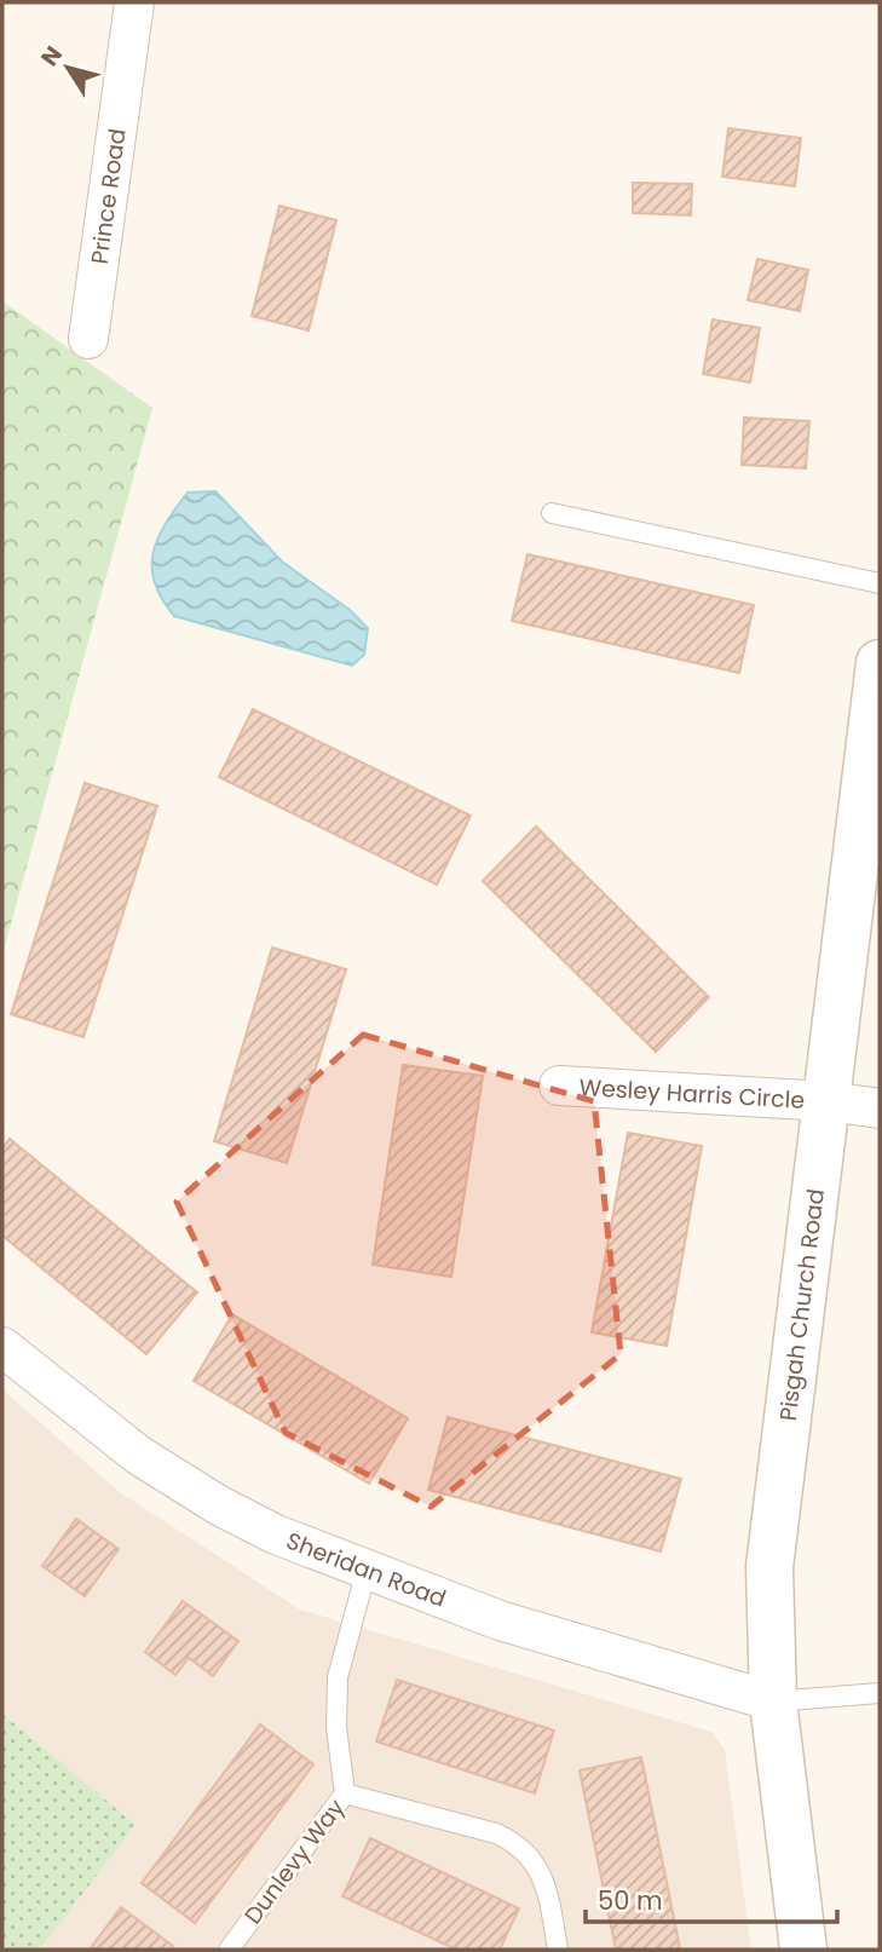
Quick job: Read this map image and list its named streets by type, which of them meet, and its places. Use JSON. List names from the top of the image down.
{
  "streets": {
    "main road": ["Pisgah Church Road"],
    "street": ["Prince Road", "Wesley Harris Circle", "Sheridan Road"],
    "lane": ["Dunlevy Way"]
  },
  "crossings": [
    ["Wesley Harris Circle", "Pisgah Church Road"],
    ["Pisgah Church Road", "Sheridan Road"],
    ["Sheridan Road", "Dunlevy Way"]
  ],
  "scale_bar": "50 m",
  "north": "top left"
}
